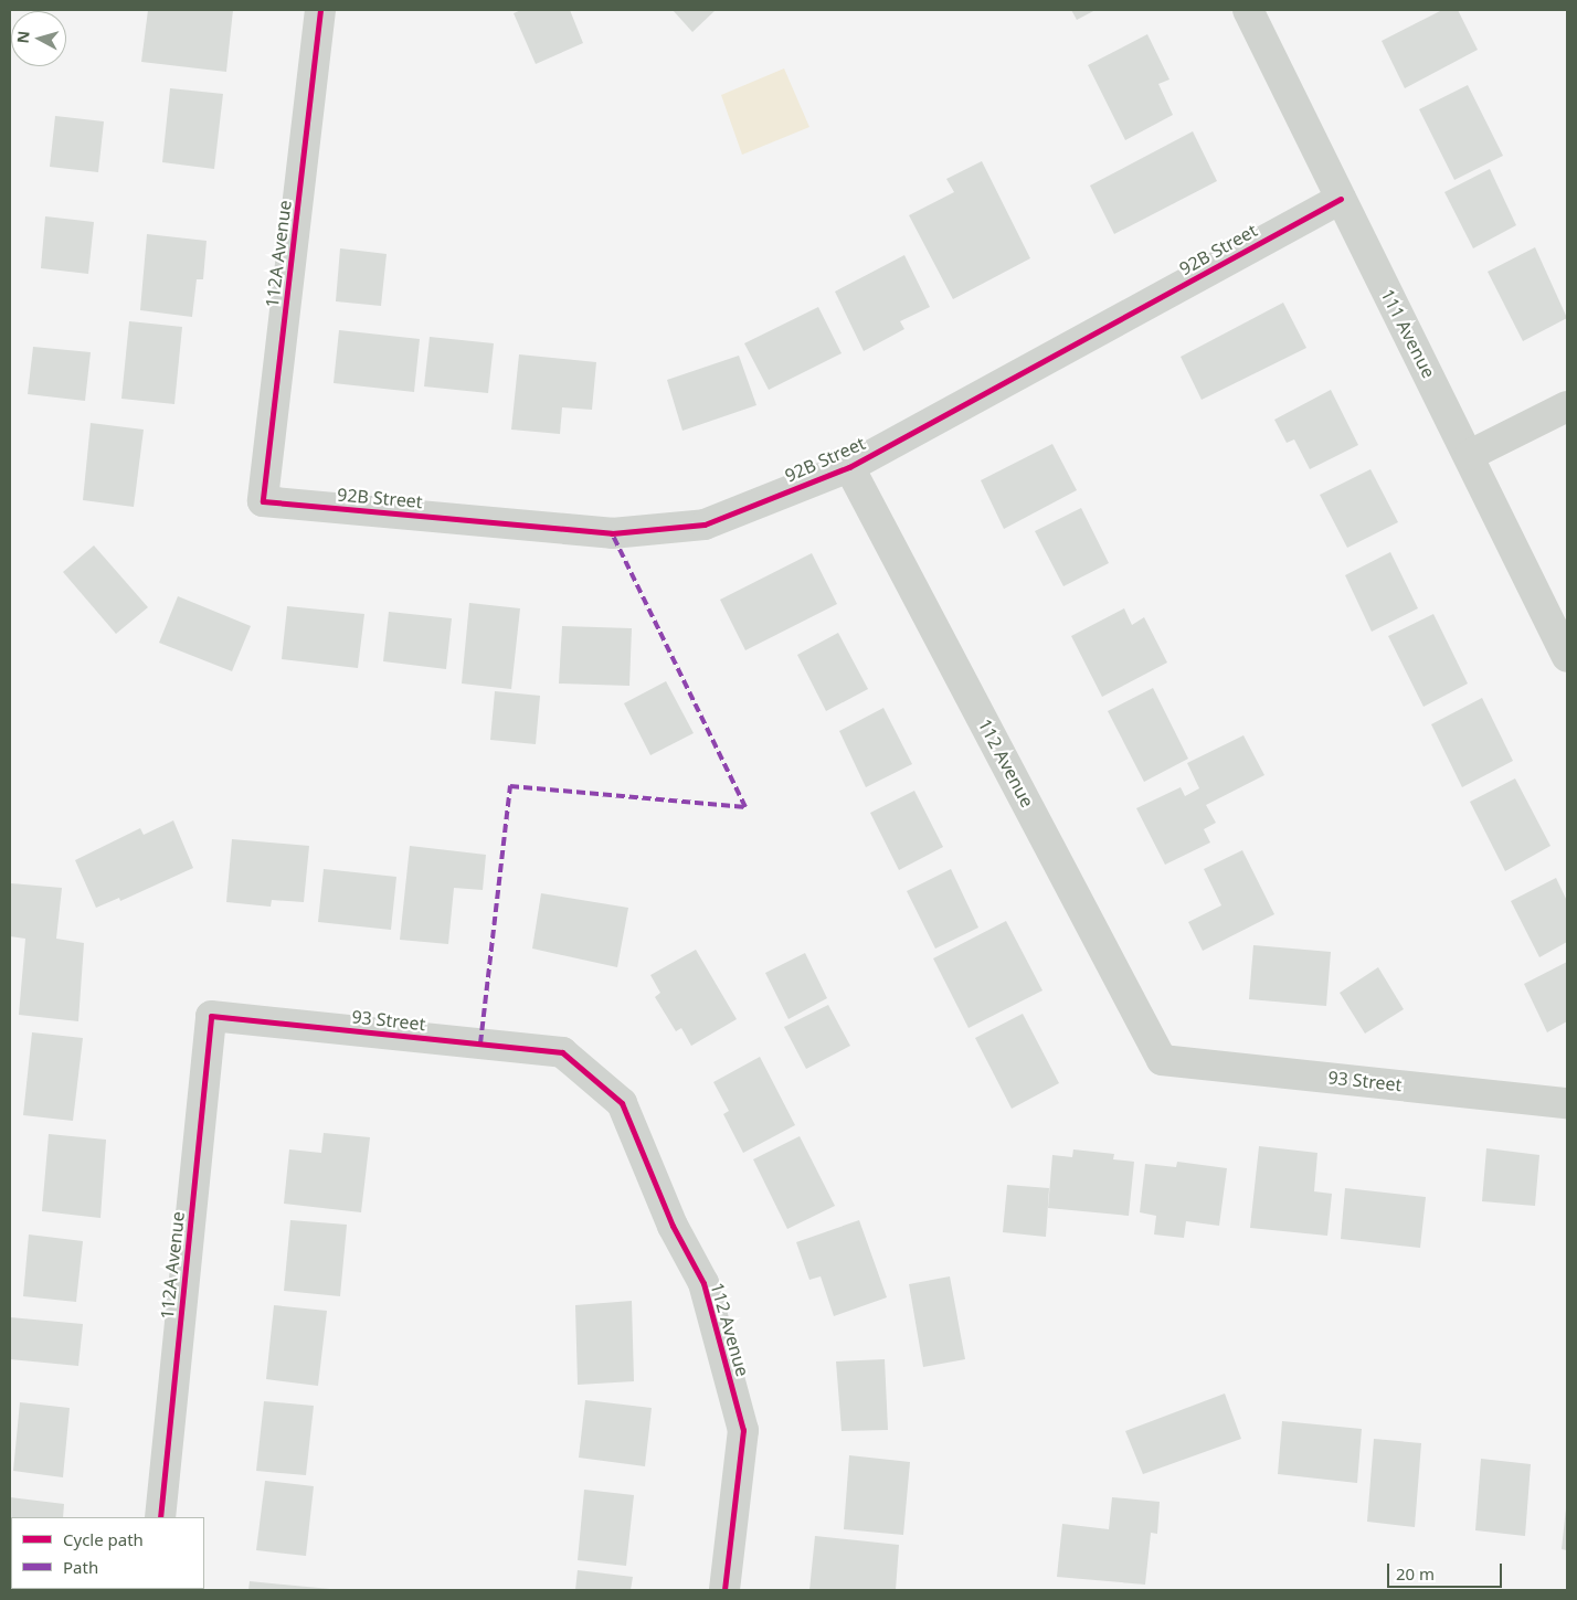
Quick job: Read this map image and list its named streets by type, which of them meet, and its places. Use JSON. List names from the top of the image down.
{
  "streets": {
    "street": [
      "92B Street",
      "112A Avenue",
      "111 Avenue",
      "112 Avenue",
      "93 Street"
    ]
  },
  "crossings": [
    ["92B Street", "112A Avenue"],
    ["92B Street", "111 Avenue"],
    ["92B Street", "112 Avenue"],
    ["112A Avenue", "93 Street"],
    ["112 Avenue", "93 Street"]
  ],
  "legend": ["Cycle path", "Path"],
  "scale_bar": "20 m",
  "north": "left"
}
